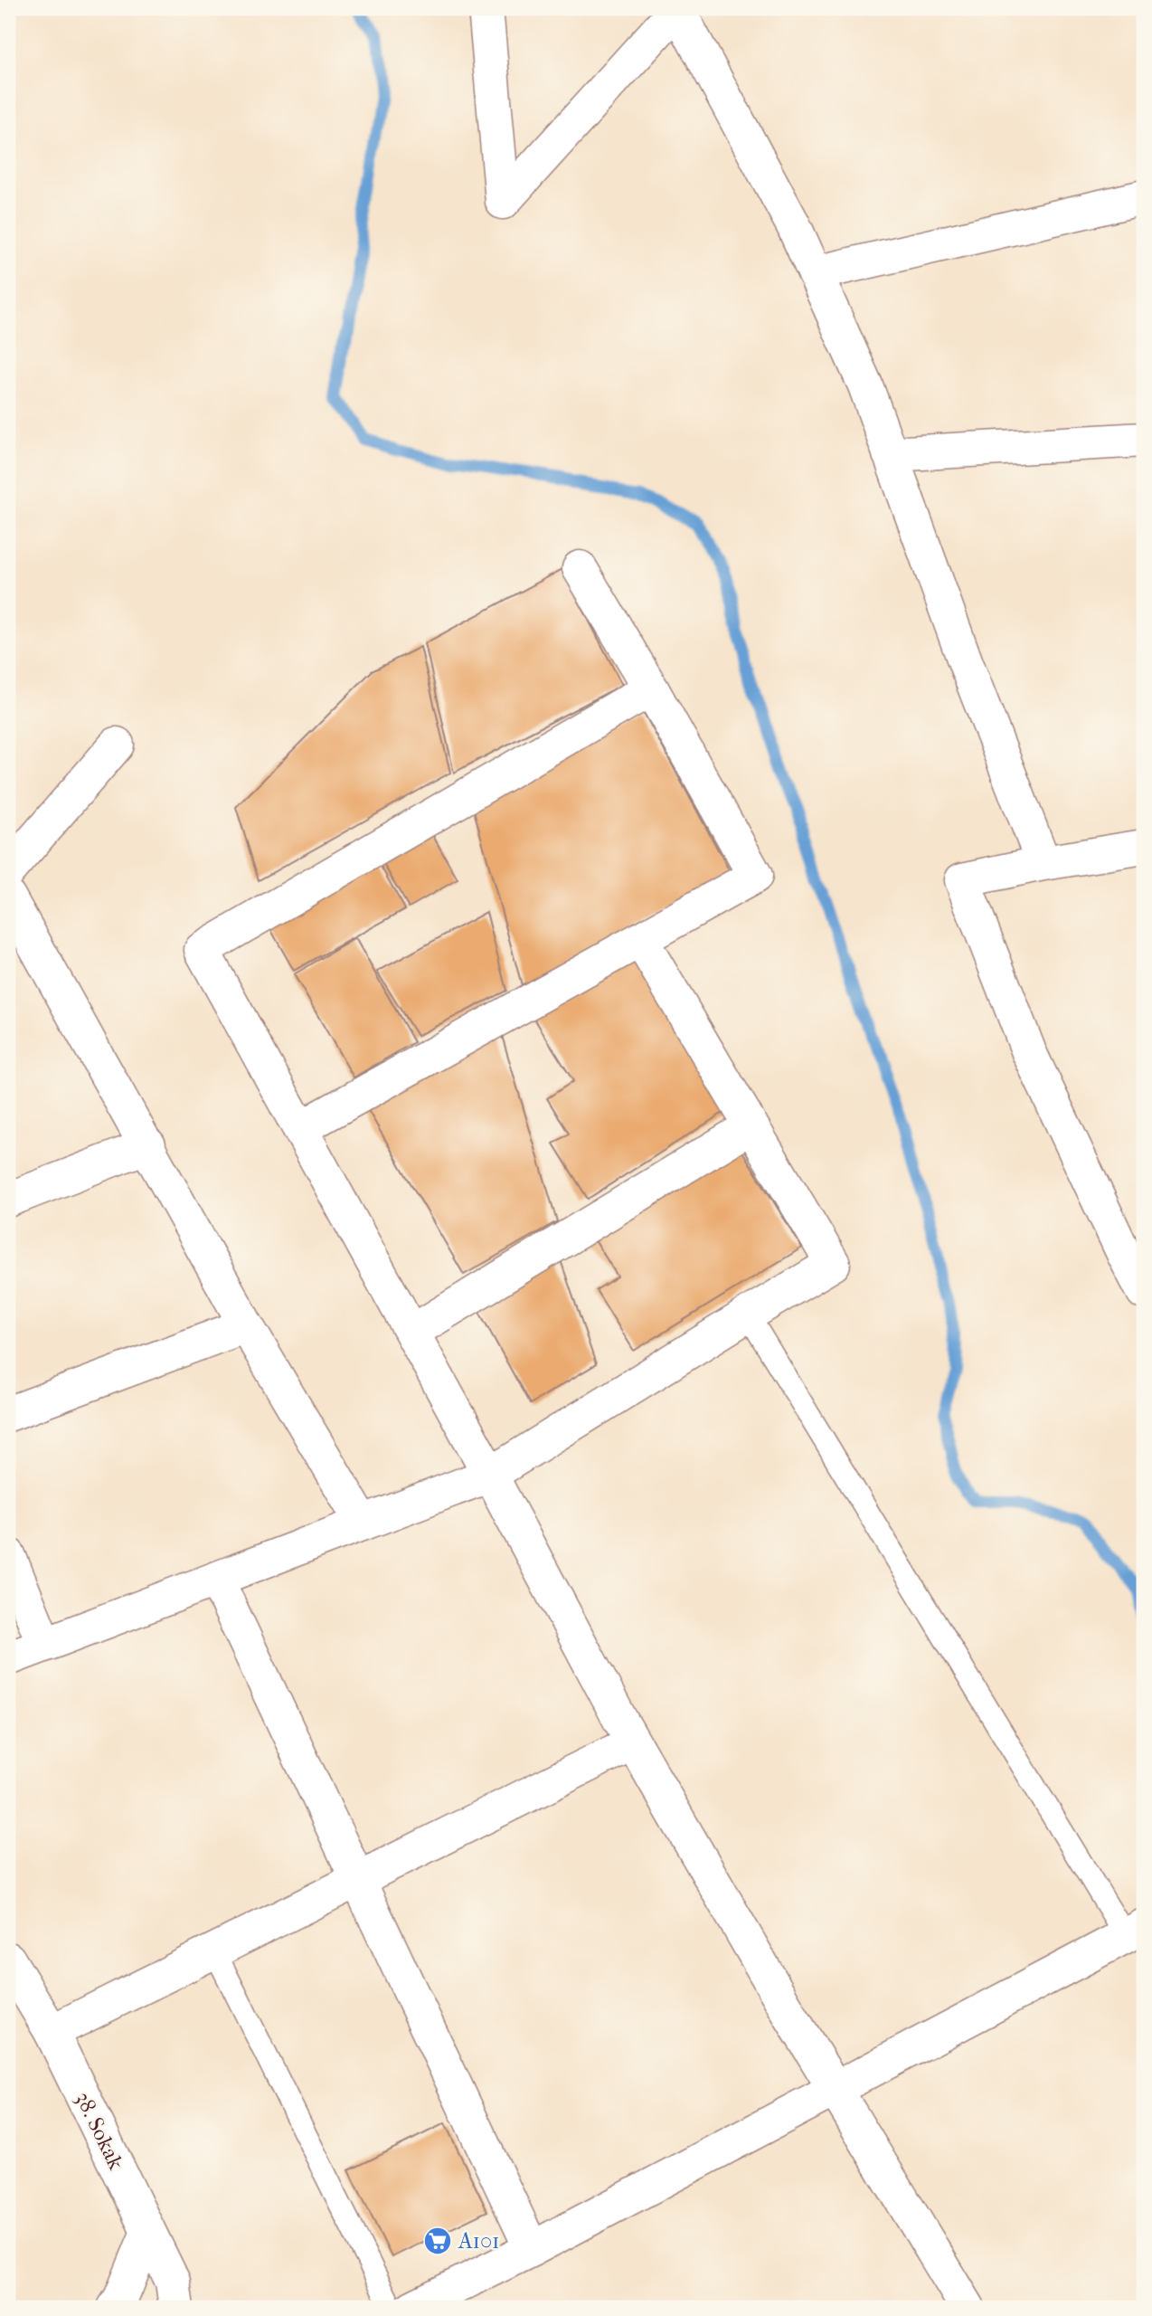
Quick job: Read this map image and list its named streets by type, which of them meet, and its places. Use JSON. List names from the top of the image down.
{
  "streets": {
    "street": ["38. Sokak"]
  },
  "places": {
    "supermarket": ["A101"]
  }
}
